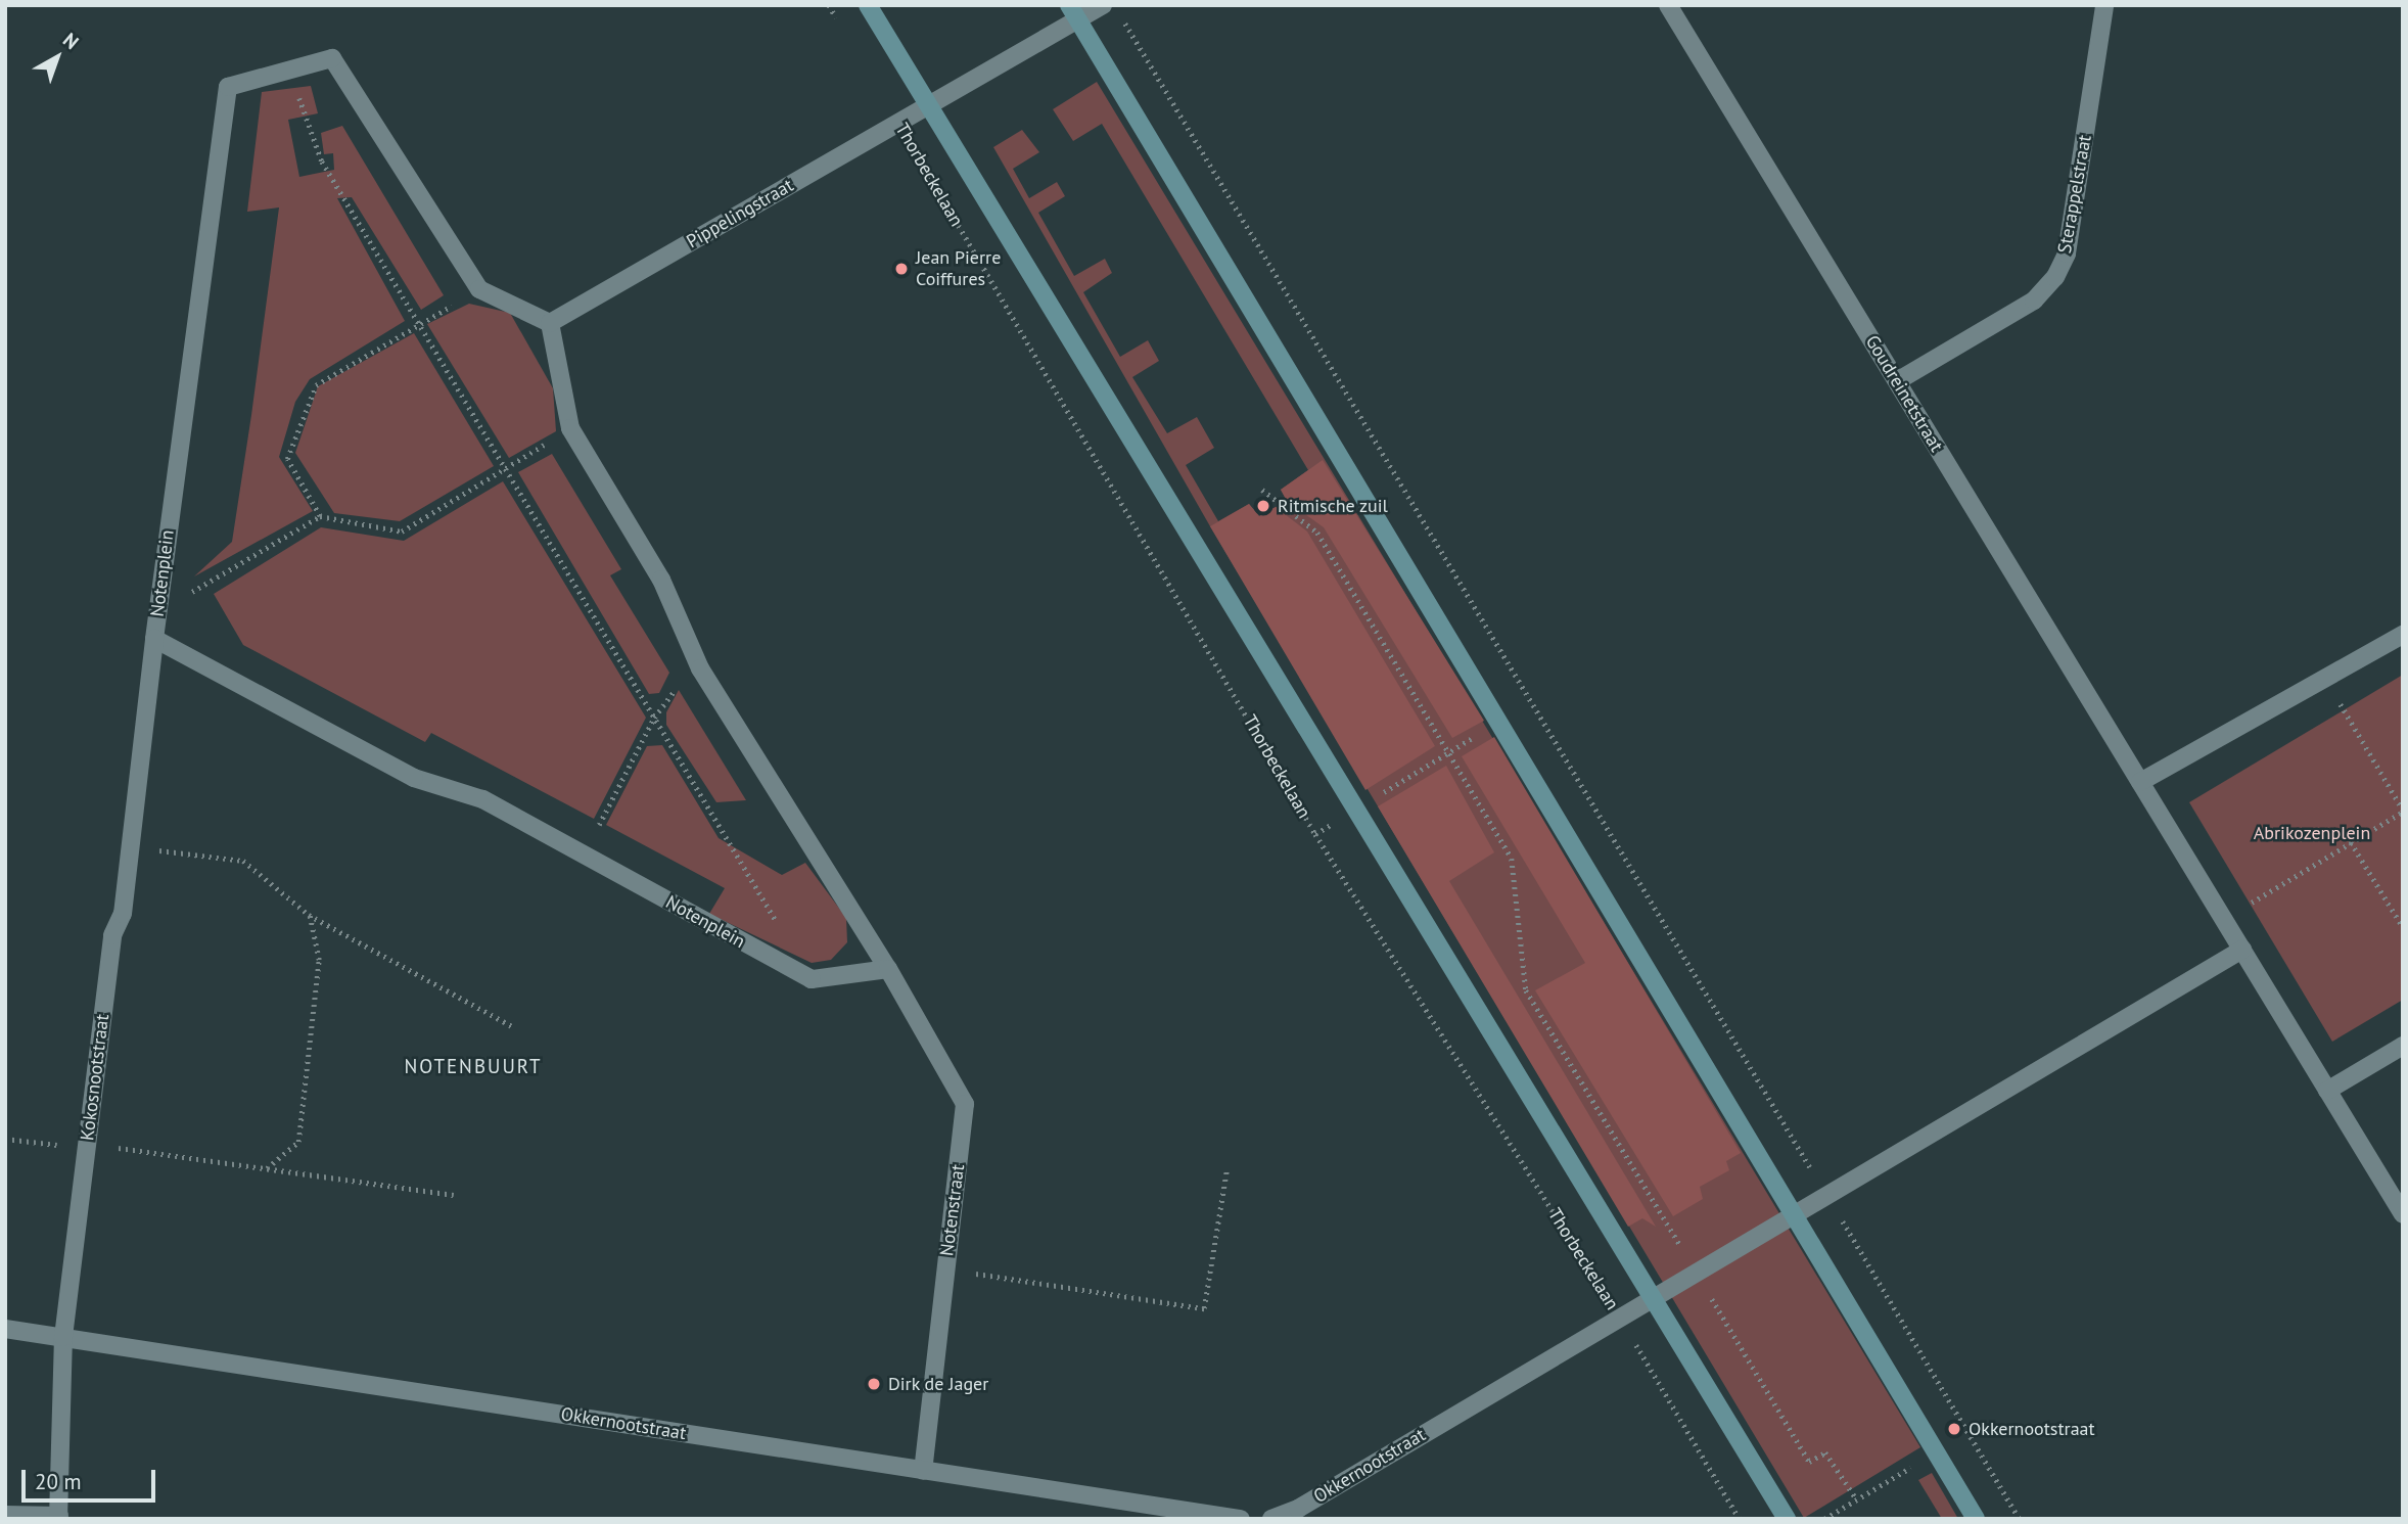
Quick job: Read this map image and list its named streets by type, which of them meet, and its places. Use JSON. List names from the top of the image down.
{
  "streets": {
    "street": [
      "Thorbeckelaan",
      "Sterappelstraat",
      "Pippelingstraat",
      "Goudreinetstraat",
      "Notenplein",
      "Kokosnootstraat",
      "Notenstraat",
      "Okkernootstraat"
    ]
  },
  "crossings": [
    ["Thorbeckelaan", "Pippelingstraat"],
    ["Thorbeckelaan", "Okkernootstraat"],
    ["Sterappelstraat", "Goudreinetstraat"],
    ["Notenplein", "Kokosnootstraat"],
    ["Notenplein", "Notenstraat"],
    ["Kokosnootstraat", "Okkernootstraat"],
    ["Notenstraat", "Okkernootstraat"]
  ],
  "districts": ["NOTENBUURT"],
  "parks": ["Abrikozenplein"],
  "places": [
    "Jean Pierre Coiffures",
    "Ritmische zuil",
    "Dirk de Jager",
    "Okkernootstraat"
  ],
  "scale_bar": "20 m",
  "north": "top right"
}
